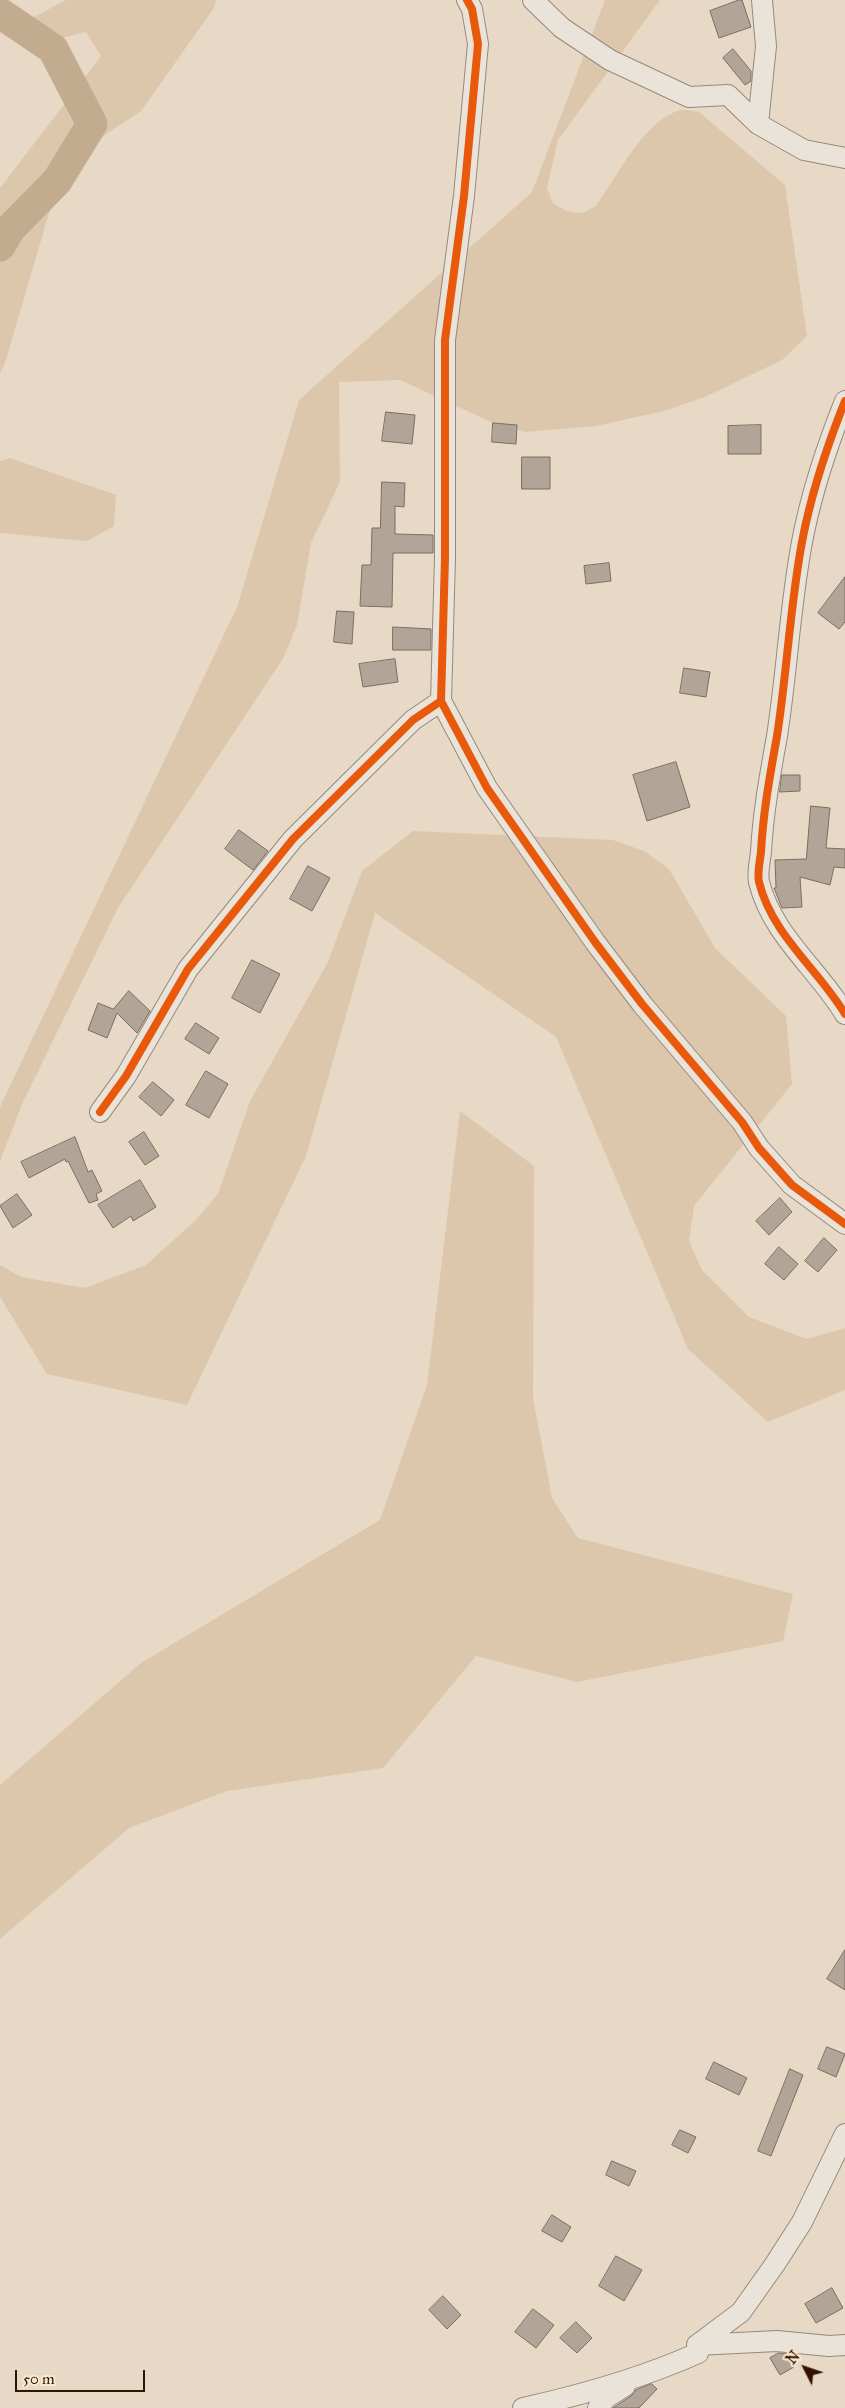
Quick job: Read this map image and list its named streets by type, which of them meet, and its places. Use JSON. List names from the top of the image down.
{
  "scale_bar": "50 m",
  "north": "top left"
}
